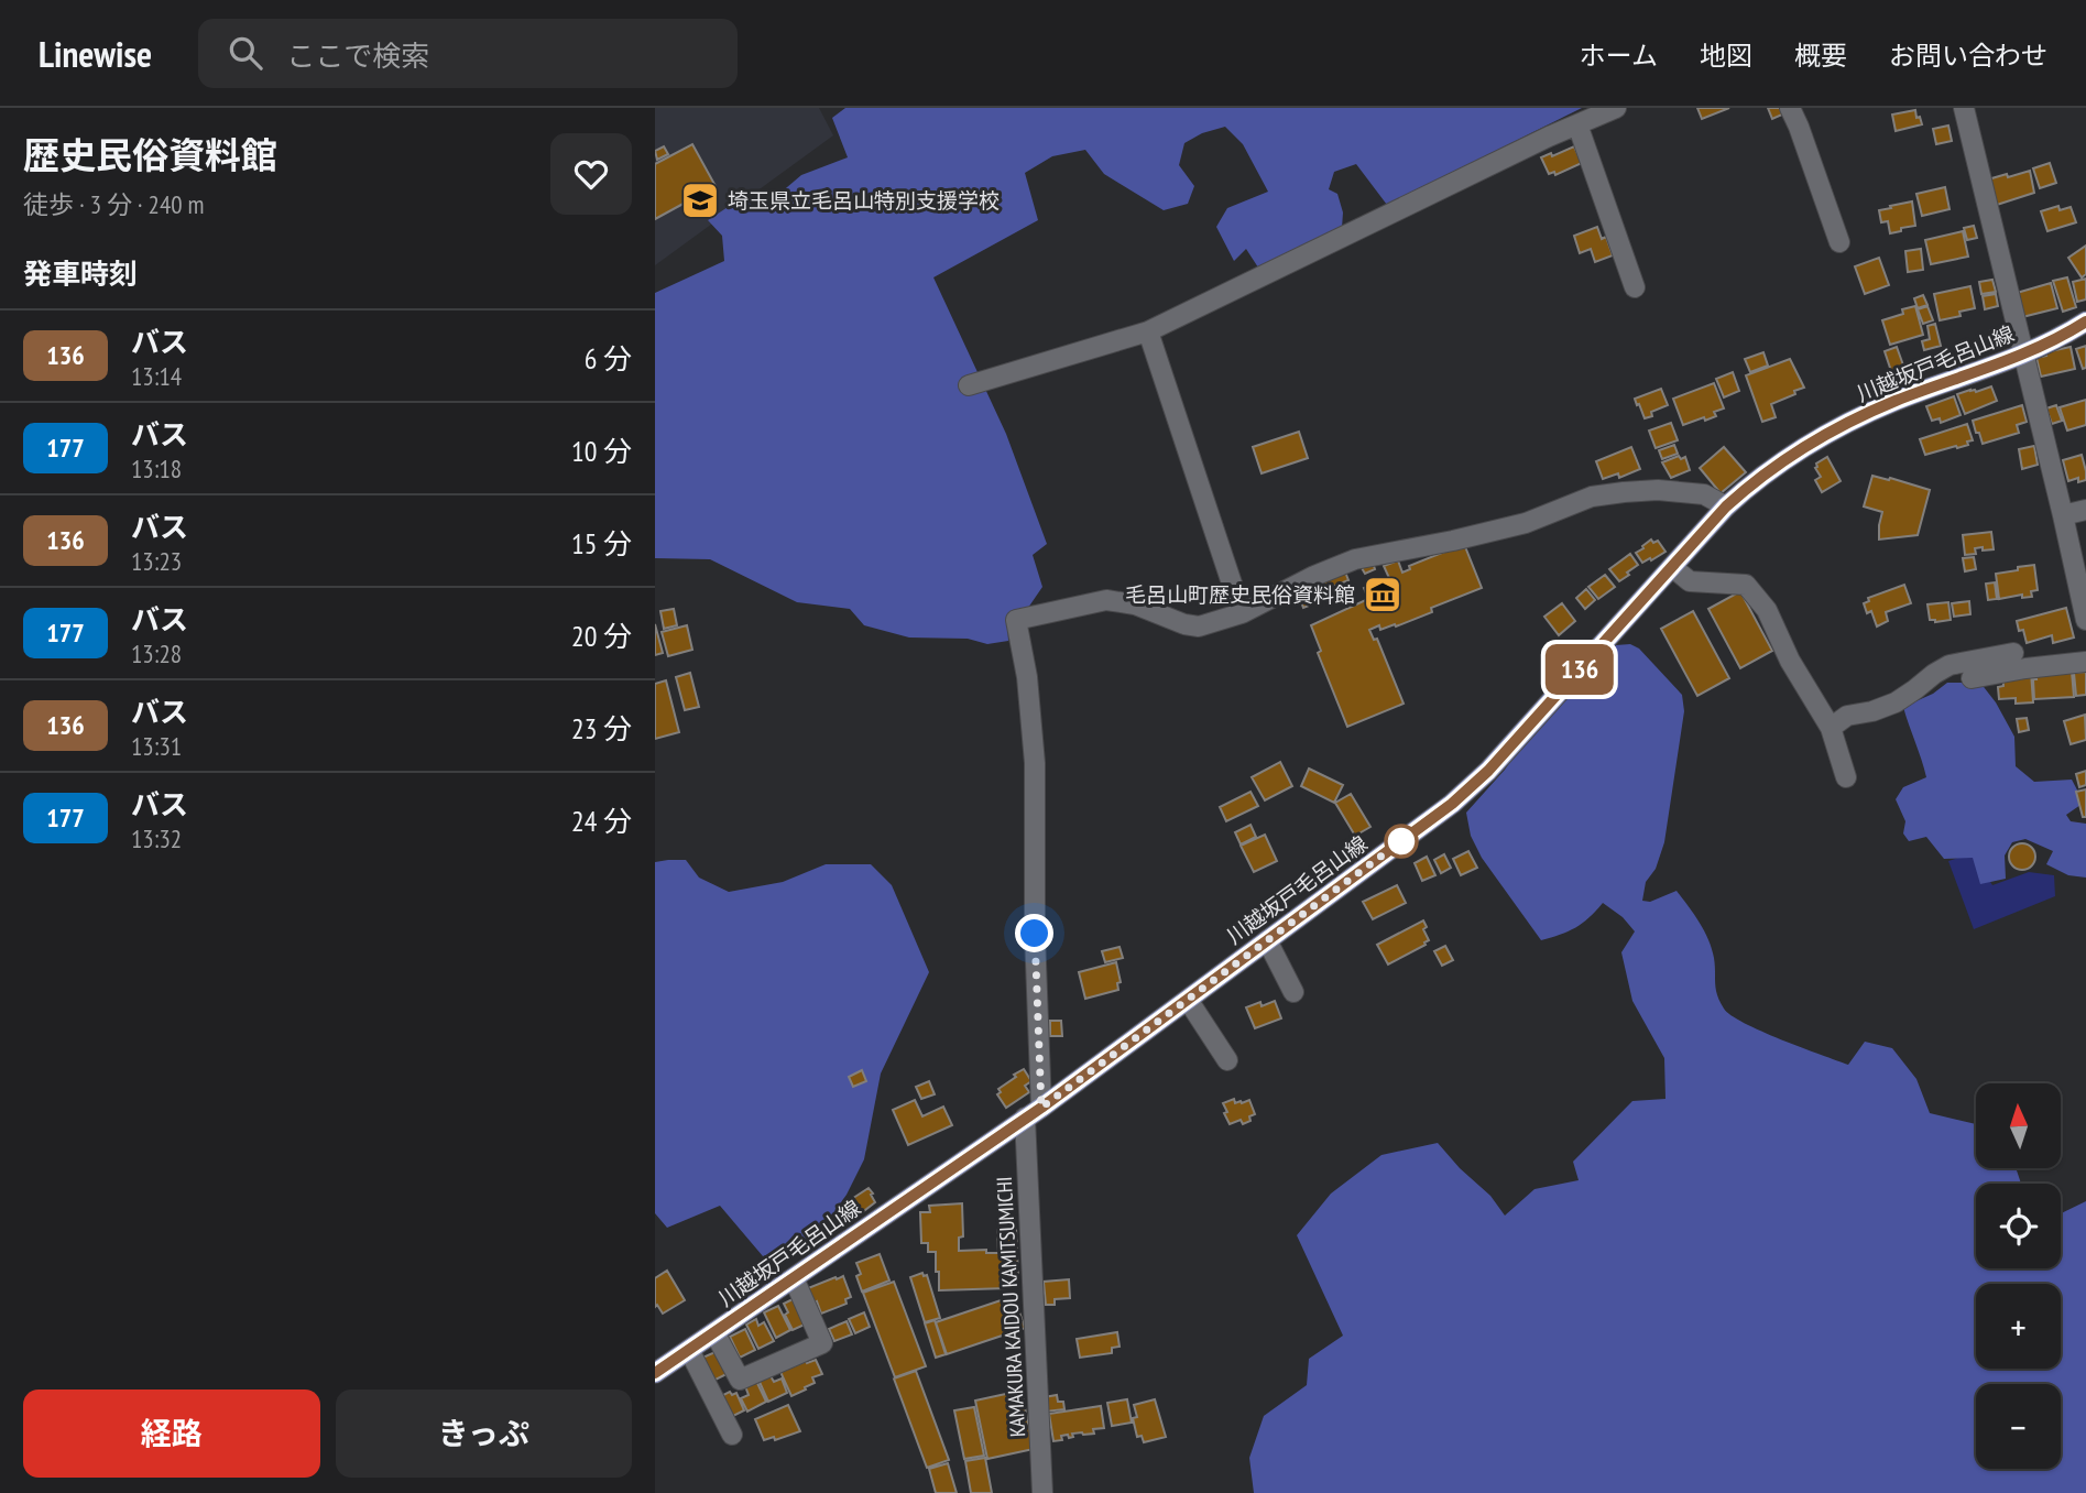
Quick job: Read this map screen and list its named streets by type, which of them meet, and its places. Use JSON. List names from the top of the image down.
{
  "streets": {
    "main road": ["川越坂戸毛呂山線"],
    "street": ["KAMAKURA KAIDOU KAMITSUMICHI"]
  },
  "crossings": [
    ["川越坂戸毛呂山線", "KAMAKURA KAIDOU KAMITSUMICHI"]
  ],
  "places": {
    "school or university": ["埼玉県立毛呂山特別支援学校"],
    "museum": ["毛呂山町歴史民俗資料館"]
  },
  "lines": ["bus line 136"],
  "north": "top",
  "page": {
    "header": "Linewise",
    "search": "ここで検索",
    "nav": [
      "ホーム",
      "地図",
      "概要",
      "お問い合わせ"
    ],
    "heading": [
      ["歴史民俗資料館", "徒歩 · 3 分 · 240 m"],
      "発車時刻"
    ],
    "on_map": "136",
    "list": [
      {
        "mark": "136",
        "name": "バス",
        "note": "13:14",
        "value": "6 分"
      },
      {
        "mark": "177",
        "name": "バス",
        "note": "13:18",
        "value": "10 分"
      },
      {
        "mark": "136",
        "name": "バス",
        "note": "13:23",
        "value": "15 分"
      },
      {
        "mark": "177",
        "name": "バス",
        "note": "13:28",
        "value": "20 分"
      },
      {
        "mark": "136",
        "name": "バス",
        "note": "13:31",
        "value": "23 分"
      },
      {
        "mark": "177",
        "name": "バス",
        "note": "13:32",
        "value": "24 分"
      }
    ],
    "map_buttons": ["+", "−"],
    "buttons": ["経路", "きっぷ"]
  }
}
